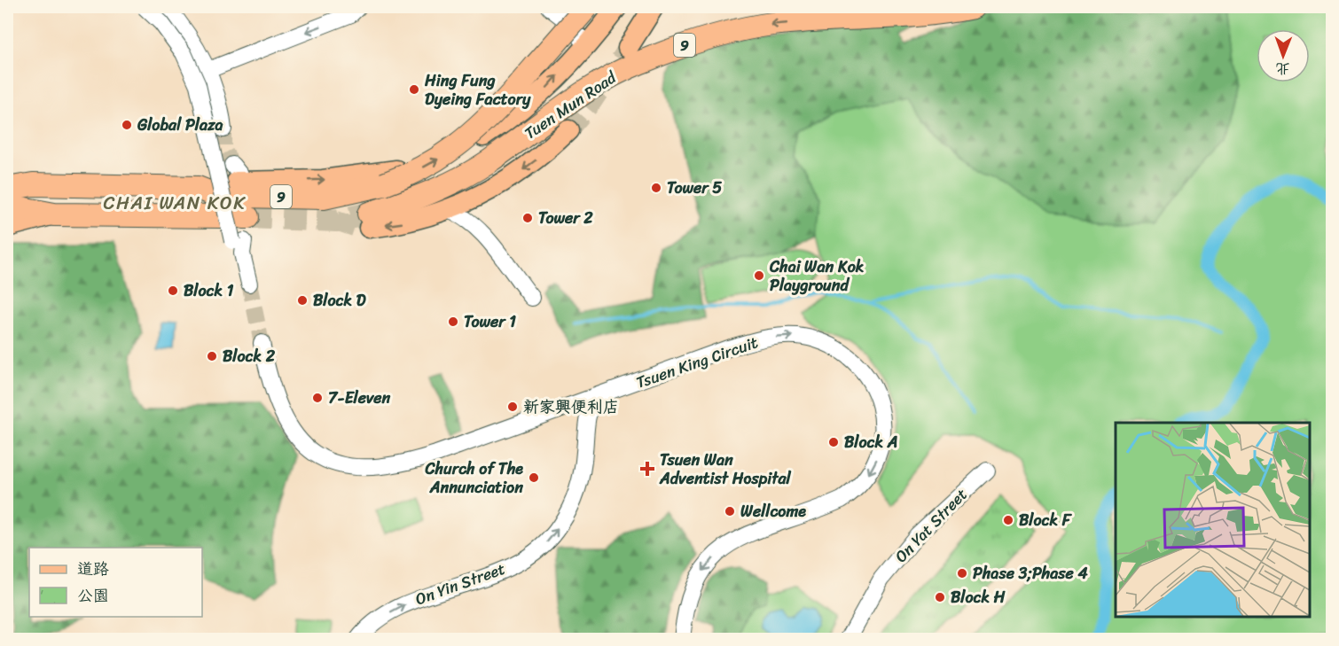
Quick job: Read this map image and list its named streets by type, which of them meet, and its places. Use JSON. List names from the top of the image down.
{
  "streets": {
    "highway": ["9", "Tuen Mun Road"],
    "street": ["Tsuen King Circuit", "On Yat Street", "On Yin Street"]
  },
  "crossings": [
    ["Tsuen King Circuit", "On Yin Street"]
  ],
  "one_way": ["On Yin Street"],
  "districts": ["CHAI WAN KOK"],
  "places": {
    "other": [
      "Hing Fung Dyeing Factory",
      "Global Plaza",
      "Tower 5",
      "Tower 2",
      "Chai Wan Kok Playground",
      "Block 1",
      "Block D",
      "Tower 1",
      "Block 2",
      "7-Eleven",
      "新家興便利店",
      "Block A",
      "Church of The Annunciation",
      "Wellcome",
      "Block F",
      "Phase 3;Phase 4",
      "Block H"
    ],
    "health": ["Tsuen Wan Adventist Hospital"]
  },
  "legend": ["道路", "公園"],
  "north": "bottom"
}
